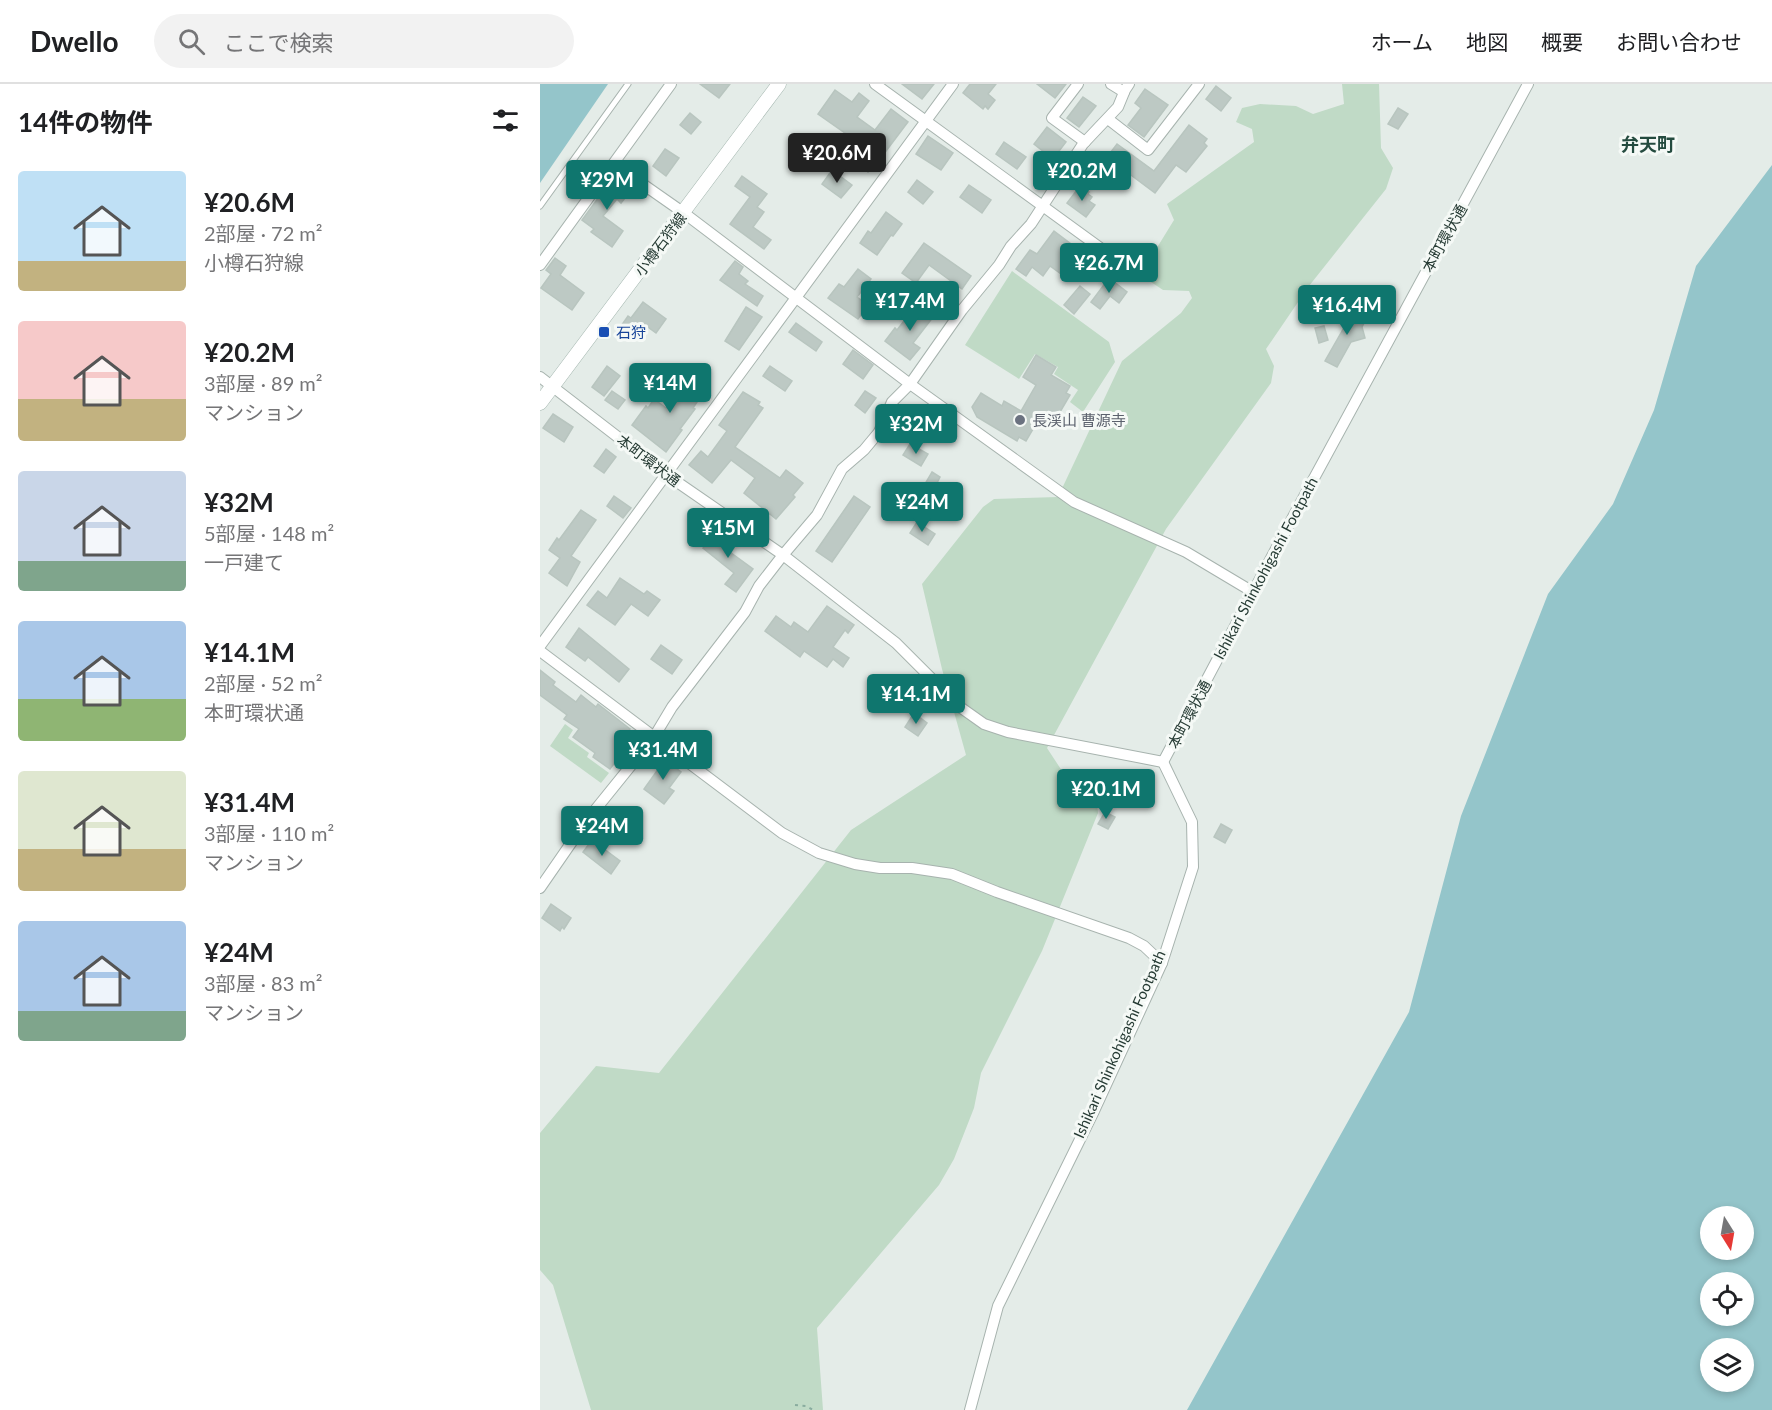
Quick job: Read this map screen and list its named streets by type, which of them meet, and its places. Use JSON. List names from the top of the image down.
{
  "streets": {
    "main road": ["小樽石狩線"],
    "street": ["本町環状通"]
  },
  "crossings": [
    ["本町環状通", "小樽石狩線"]
  ],
  "districts": ["弁天町"],
  "places": {
    "transit": ["石狩"],
    "other": ["長渓山 曹源寺"]
  },
  "north": "bottom",
  "page": {
    "header": "Dwello",
    "search": "ここで検索",
    "nav": [
      "ホーム",
      "地図",
      "概要",
      "お問い合わせ"
    ],
    "heading": "14件の物件",
    "price": [
      "¥20.6M",
      "¥20.2M",
      "¥29M",
      "¥26.7M",
      "¥17.4M",
      "¥16.4M",
      "¥14M",
      "¥32M",
      "¥24M",
      "¥15M",
      "¥14.1M",
      "¥31.4M",
      "¥20.1M",
      "¥24M"
    ],
    "list": [
      {
        "name": "¥20.6M",
        "note": "2部屋 · 72 m² · 小樽石狩線"
      },
      {
        "name": "¥20.2M",
        "note": "3部屋 · 89 m² · マンション"
      },
      {
        "name": "¥32M",
        "note": "5部屋 · 148 m² · 一戸建て"
      },
      {
        "name": "¥14.1M",
        "note": "2部屋 · 52 m² · 本町環状通"
      },
      {
        "name": "¥31.4M",
        "note": "3部屋 · 110 m² · マンション"
      },
      {
        "name": "¥24M",
        "note": "3部屋 · 83 m² · マンション"
      }
    ]
  }
}
